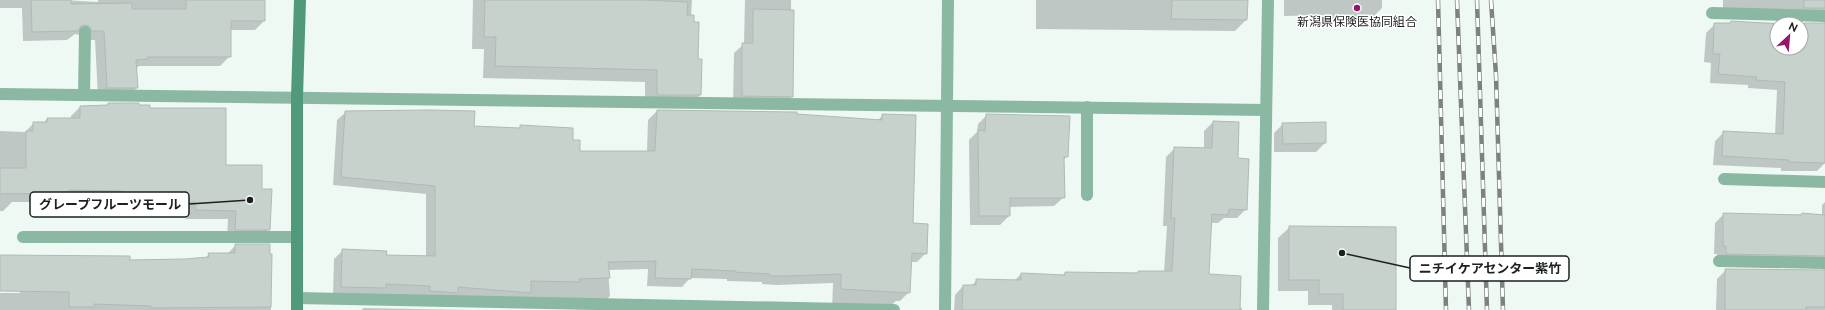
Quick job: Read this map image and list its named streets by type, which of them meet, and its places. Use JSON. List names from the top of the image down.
{
  "places": ["新潟県保険医協同組合", "グレープフルーツモール", "ニチイケアセンター紫竹"],
  "north": "top right"
}
